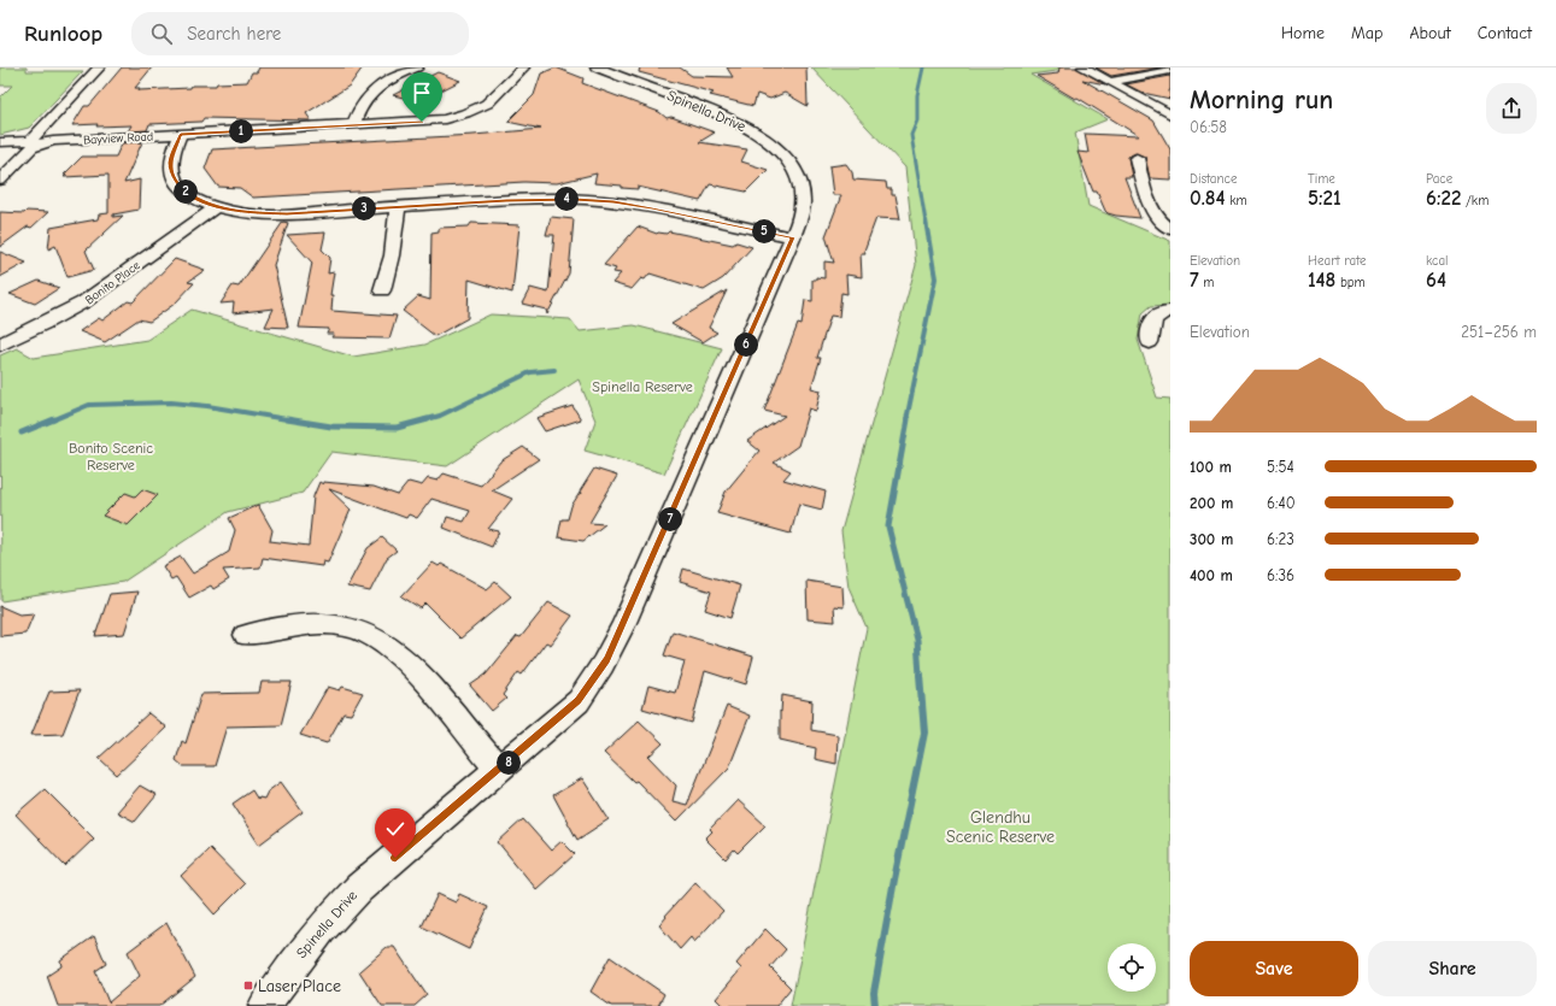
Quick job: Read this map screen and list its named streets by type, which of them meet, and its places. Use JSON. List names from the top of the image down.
{
  "streets": {
    "street": ["Spinella Drive", "Bayview Road", "Bonito Place"]
  },
  "parks": ["Spinella Reserve", "Bonito Scenic Reserve", "Glendhu Scenic Reserve"],
  "places": {
    "transit": ["Laser Place"]
  },
  "page": {
    "header": "Runloop",
    "search": "Search here",
    "nav": [
      "Home",
      "Map",
      "About",
      "Contact"
    ],
    "heading": ["Morning run", "06:58"],
    "pins": [
      "1",
      "2",
      "4",
      "3",
      "5",
      "6",
      "7",
      "8"
    ],
    "stats": [
      ["Distance", "0.84 km"],
      ["Time", "5:21"],
      ["Pace", "6:22 /km"],
      ["Elevation", "7 m"],
      ["Heart rate", "148 bpm"],
      ["kcal", "64"]
    ],
    "chart": ["Elevation", "251–256 m"],
    "list": [
      {
        "name": "100 m",
        "note": "5:54"
      },
      {
        "name": "200 m",
        "note": "6:40"
      },
      {
        "name": "300 m",
        "note": "6:23"
      },
      {
        "name": "400 m",
        "note": "6:36"
      }
    ],
    "buttons": ["Save", "Share"]
  }
}
